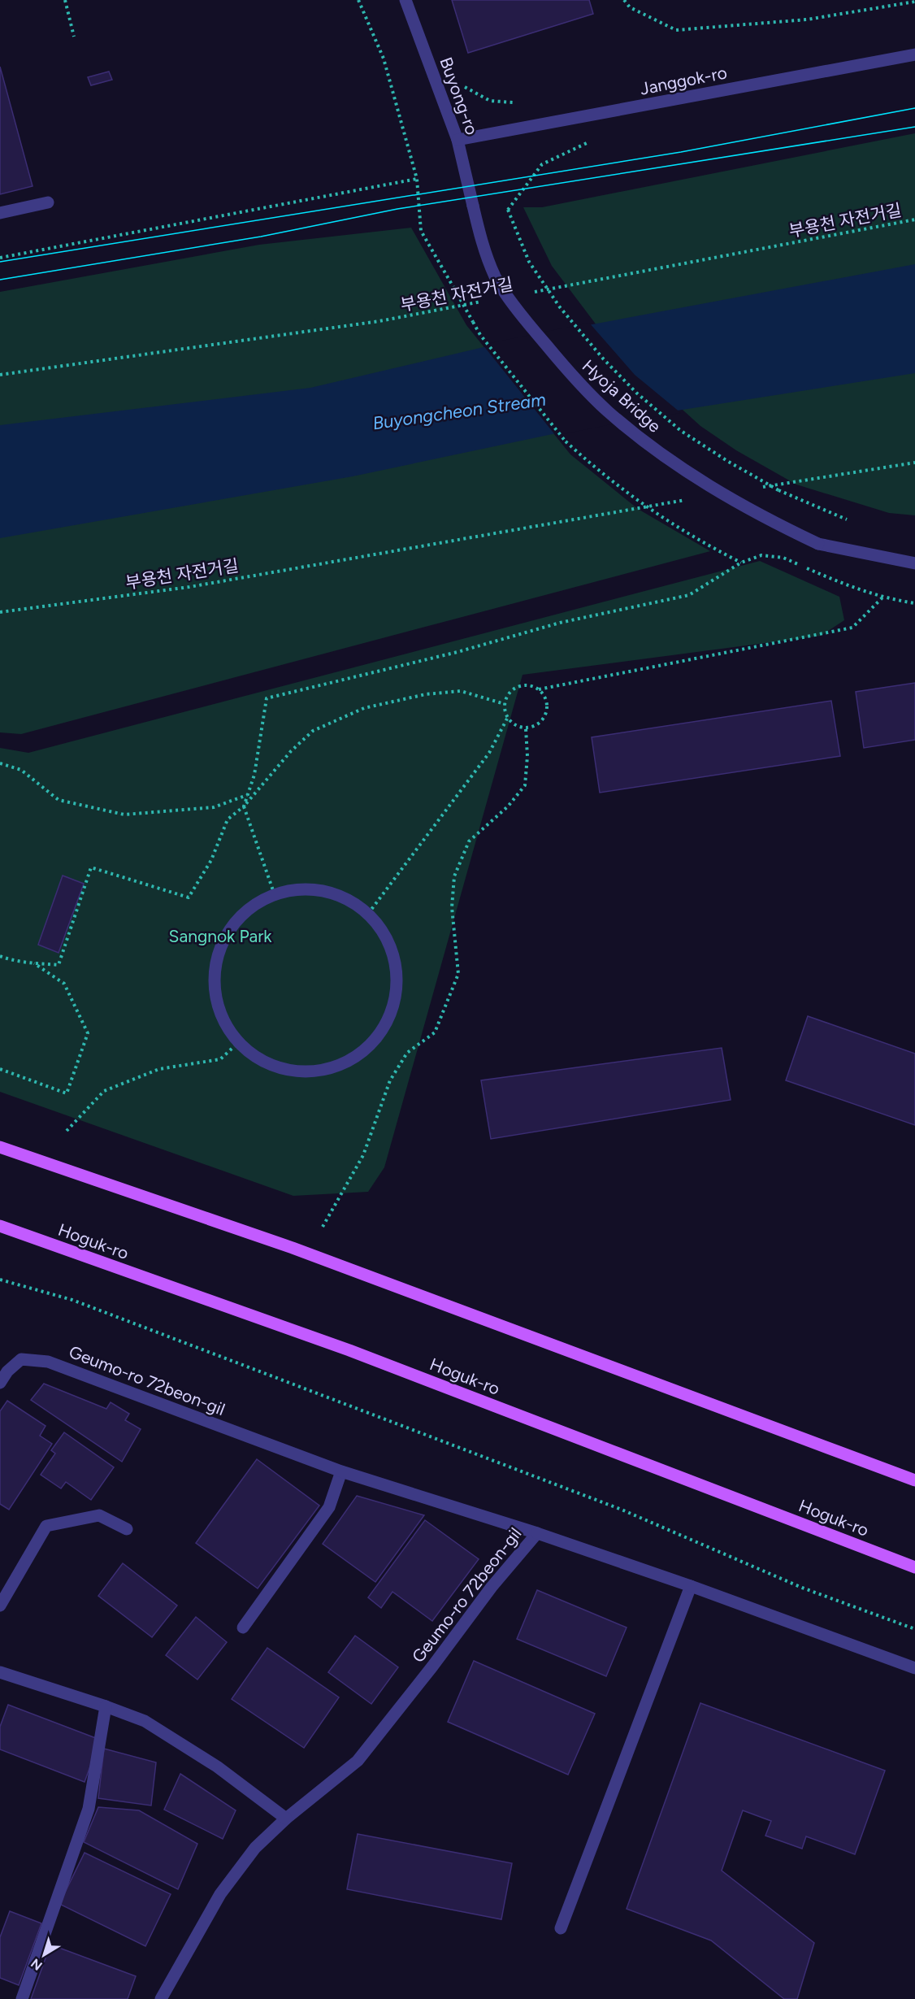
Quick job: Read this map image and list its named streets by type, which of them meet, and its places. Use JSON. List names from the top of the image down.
{
  "streets": {
    "main road": ["Hoguk-ro"],
    "street": [
      "Janggok-ro",
      "Buyong-ro",
      "Hyoja Bridge",
      "Geumo-ro 72beon-gil"
    ],
    "path": ["부용천 자전거길"]
  },
  "crossings": [
    ["Janggok-ro", "Buyong-ro"],
    ["Buyong-ro", "Hyoja Bridge"]
  ],
  "water": ["Buyongcheon Stream"],
  "parks": ["Sangnok Park"],
  "north": "bottom left"
}
